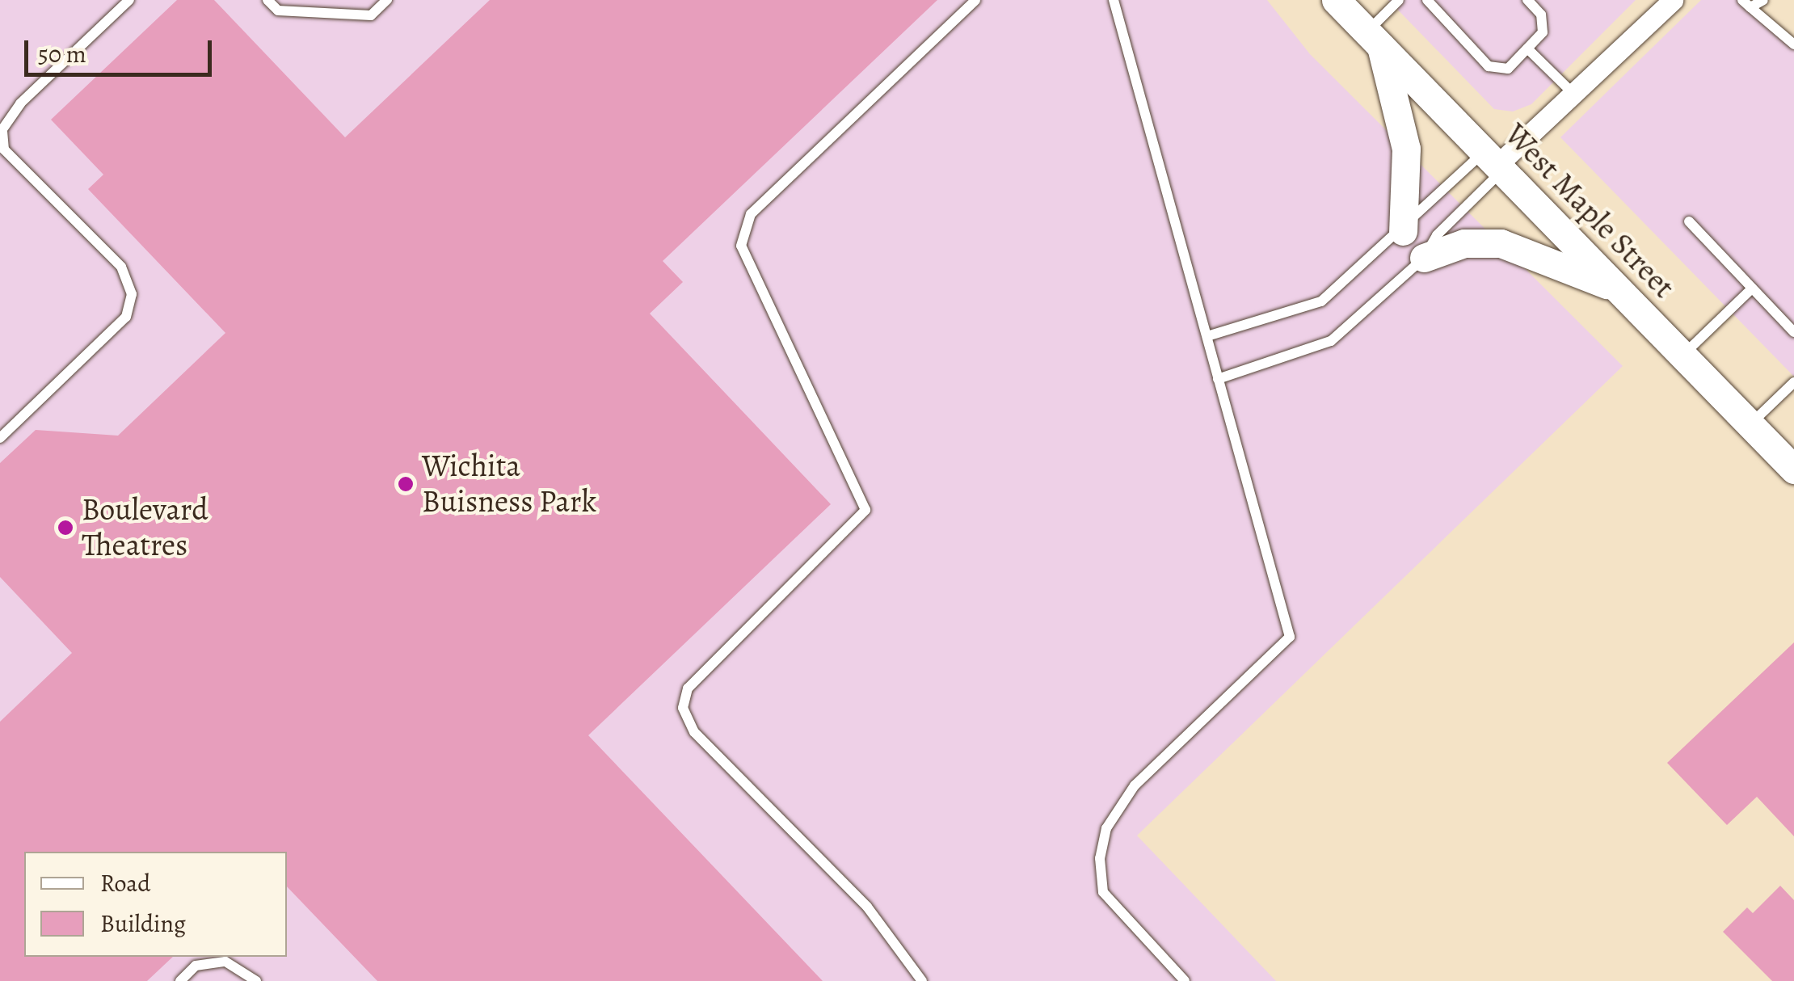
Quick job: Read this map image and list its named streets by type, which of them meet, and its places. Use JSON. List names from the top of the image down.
{
  "streets": {
    "main road": ["West Maple Street"]
  },
  "places": ["Wichita Buisness Park", "Boulevard Theatres"],
  "legend": ["Road", "Building"],
  "scale_bar": "50 m"
}
